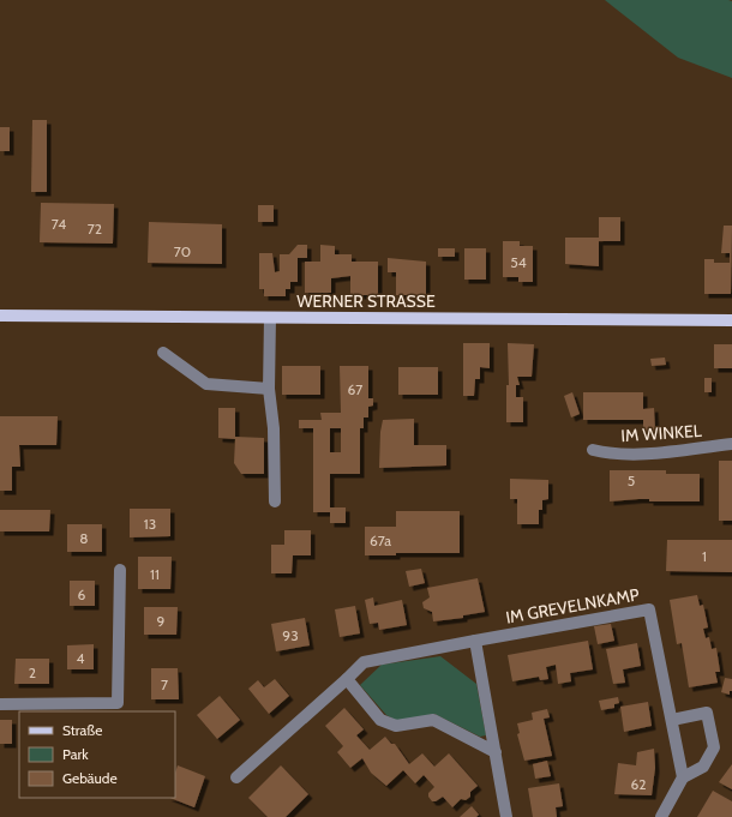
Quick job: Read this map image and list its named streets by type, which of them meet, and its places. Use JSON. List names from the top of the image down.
{
  "streets": {
    "main road": ["WERNER STRASSE"],
    "street": ["IM WINKEL", "IM GREVELNKAMP"]
  },
  "house_numbers": [
    "74",
    "72",
    "70",
    "54",
    "67",
    "5",
    "13",
    "8",
    "67a",
    "1",
    "11",
    "6",
    "9",
    "93",
    "4",
    "2",
    "7",
    "62"
  ],
  "legend": ["Straße", "Park", "Gebäude"]
}
